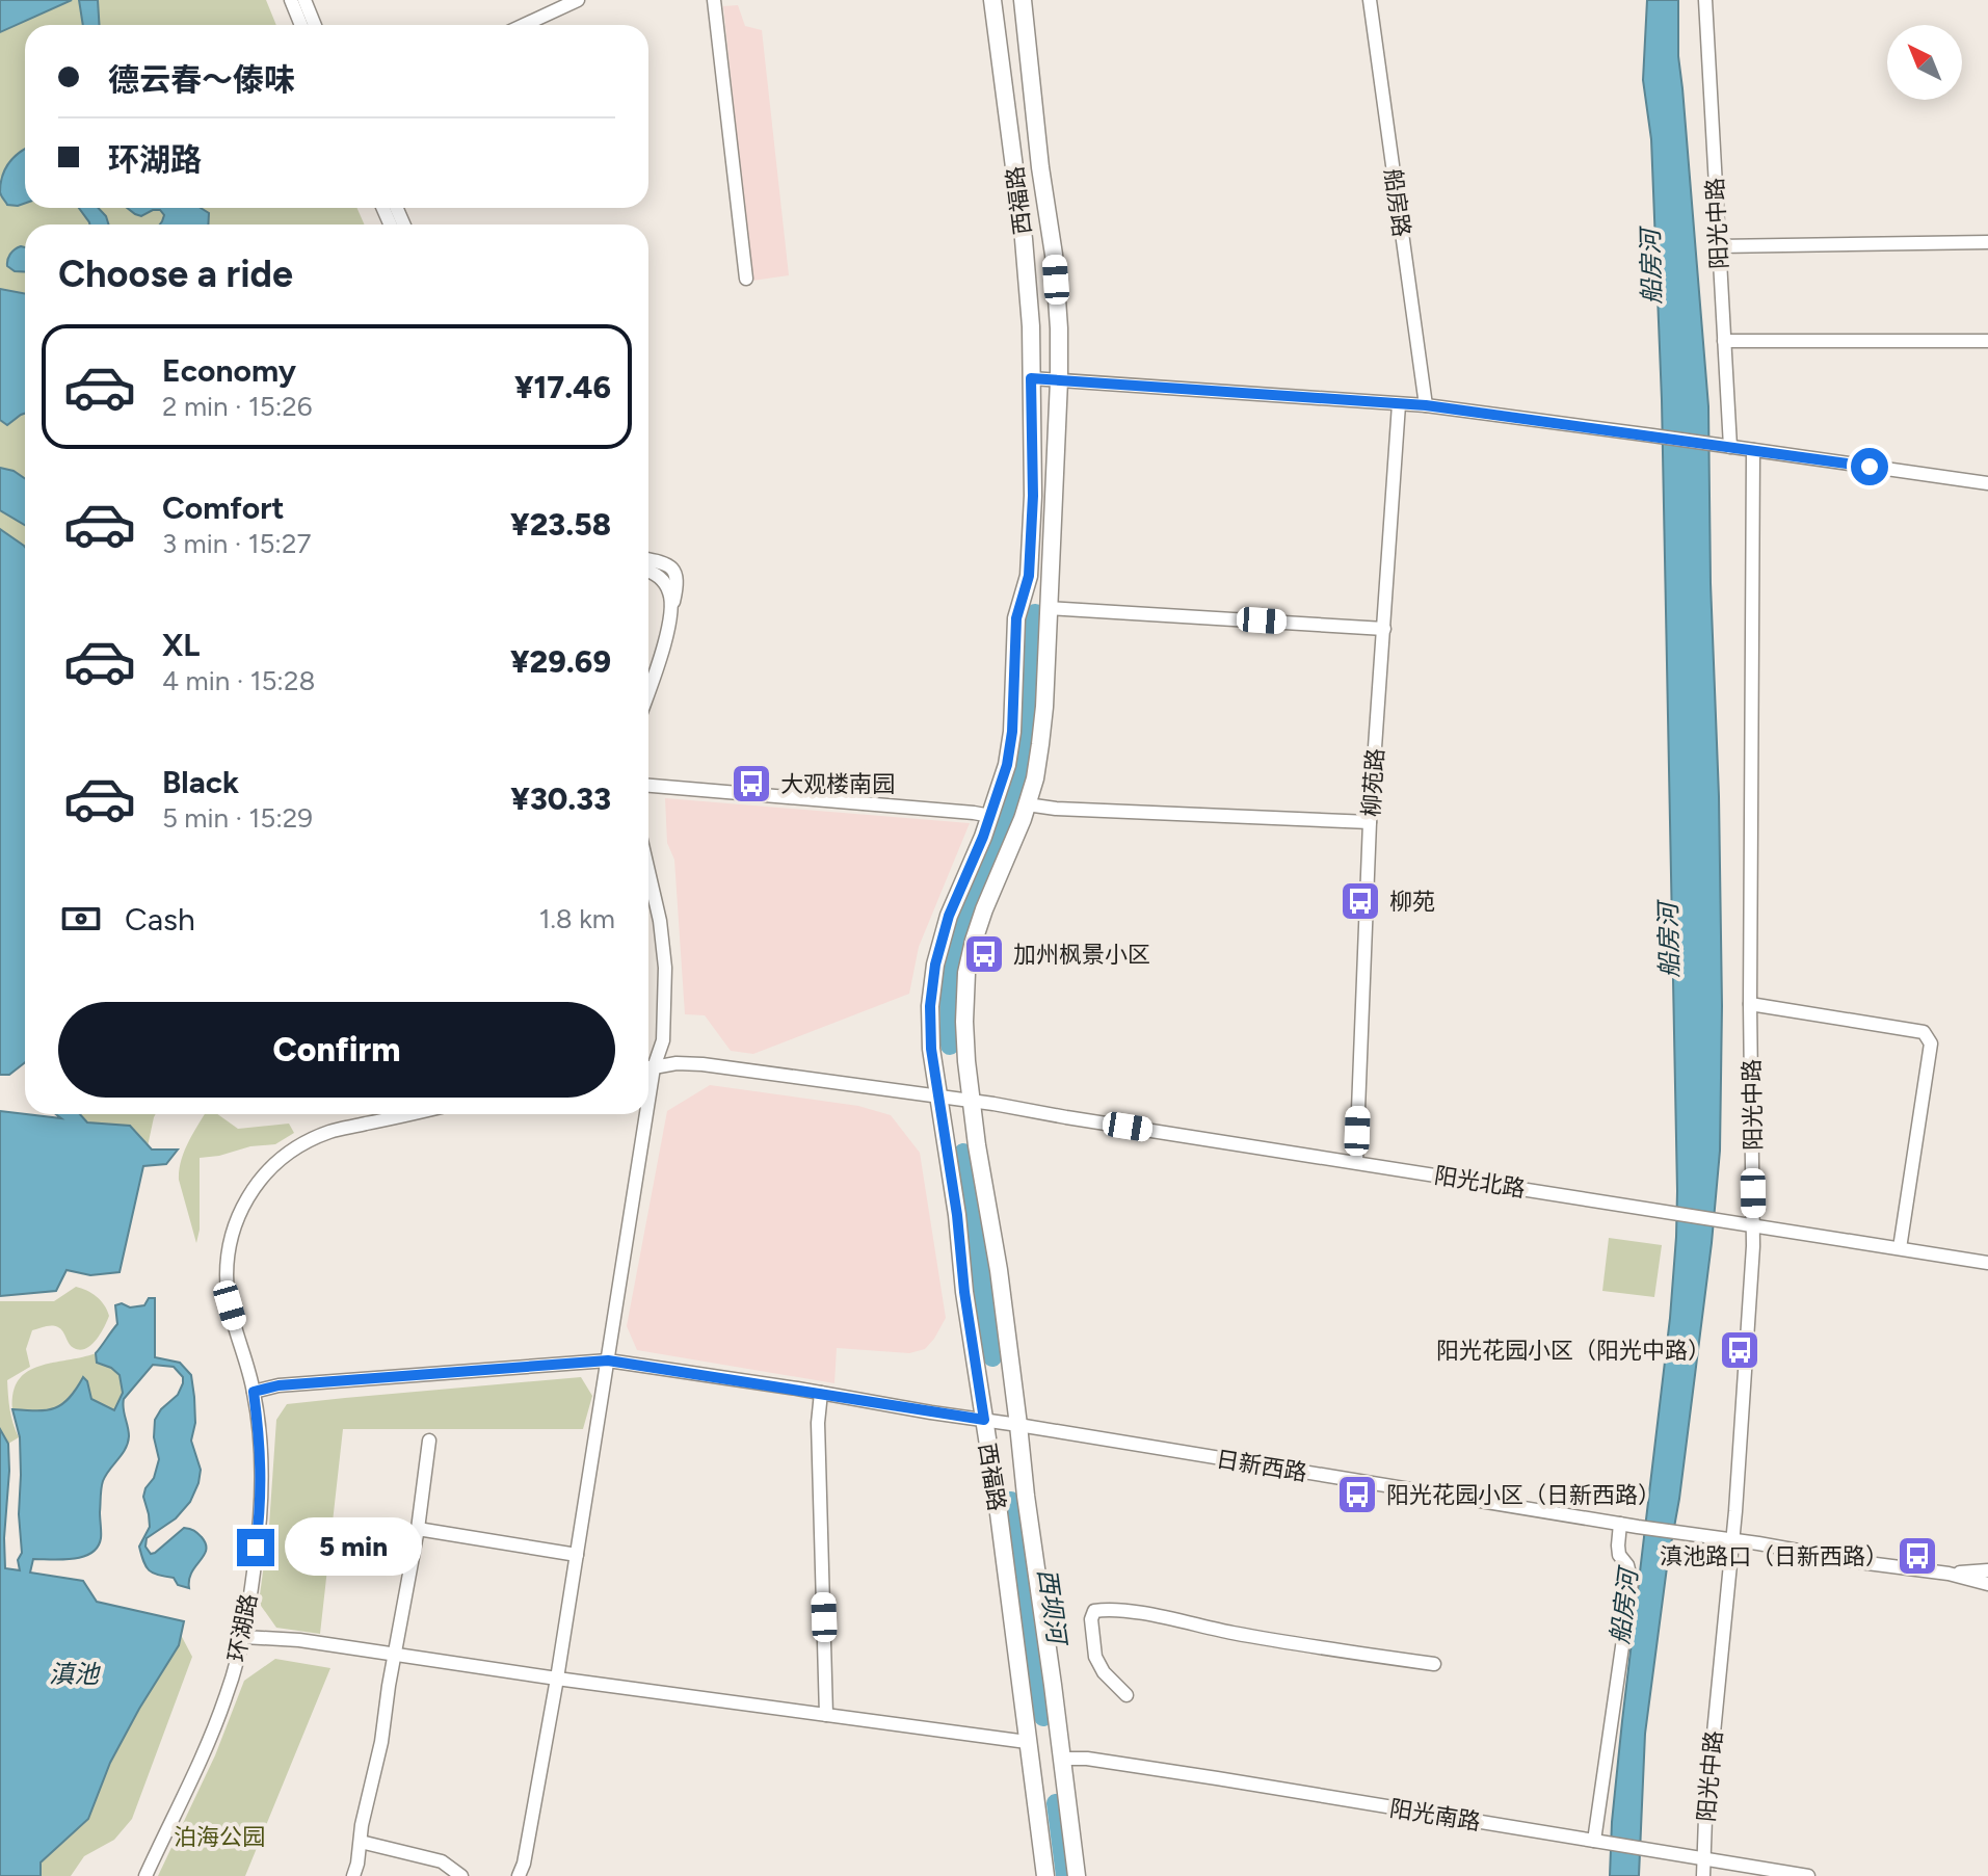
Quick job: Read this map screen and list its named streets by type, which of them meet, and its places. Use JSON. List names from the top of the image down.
{
  "streets": {
    "main road": ["西福路"],
    "street": [
      "船房路",
      "阳光中路",
      "柳苑路",
      "阳光北路",
      "日新西路",
      "环湖路",
      "阳光南路"
    ]
  },
  "crossings": [
    ["西福路", "阳光北路"],
    ["西福路", "日新西路"],
    ["西福路", "阳光南路"],
    ["阳光中路", "阳光北路"],
    ["阳光中路", "日新西路"],
    ["阳光中路", "阳光南路"],
    ["柳苑路", "阳光北路"],
    ["日新西路", "环湖路"]
  ],
  "water": ["船房河", "西坝河", "滇池"],
  "parks": ["泊海公园"],
  "places": {
    "bus stop": [
      "大观楼南园",
      "柳苑",
      "加州枫景小区",
      "阳光花园小区（阳光中路）",
      "阳光花园小区（日新西路）",
      "滇池路口（日新西路）"
    ]
  },
  "north": "top left",
  "page": {
    "banner": ["德云春～傣味", "环湖路"],
    "heading": "Choose a ride",
    "list": [
      {
        "name": "Economy",
        "note": "2 min · 15:26",
        "value": "¥17.46"
      },
      {
        "name": "Comfort",
        "note": "3 min · 15:27",
        "value": "¥23.58"
      },
      {
        "name": "XL",
        "note": "4 min · 15:28",
        "value": "¥29.69"
      },
      {
        "name": "Black",
        "note": "5 min · 15:29",
        "value": "¥30.33"
      }
    ],
    "pay": ["Cash", "1.8 km"],
    "buttons": "Confirm",
    "bubble": "5 min"
  }
}
